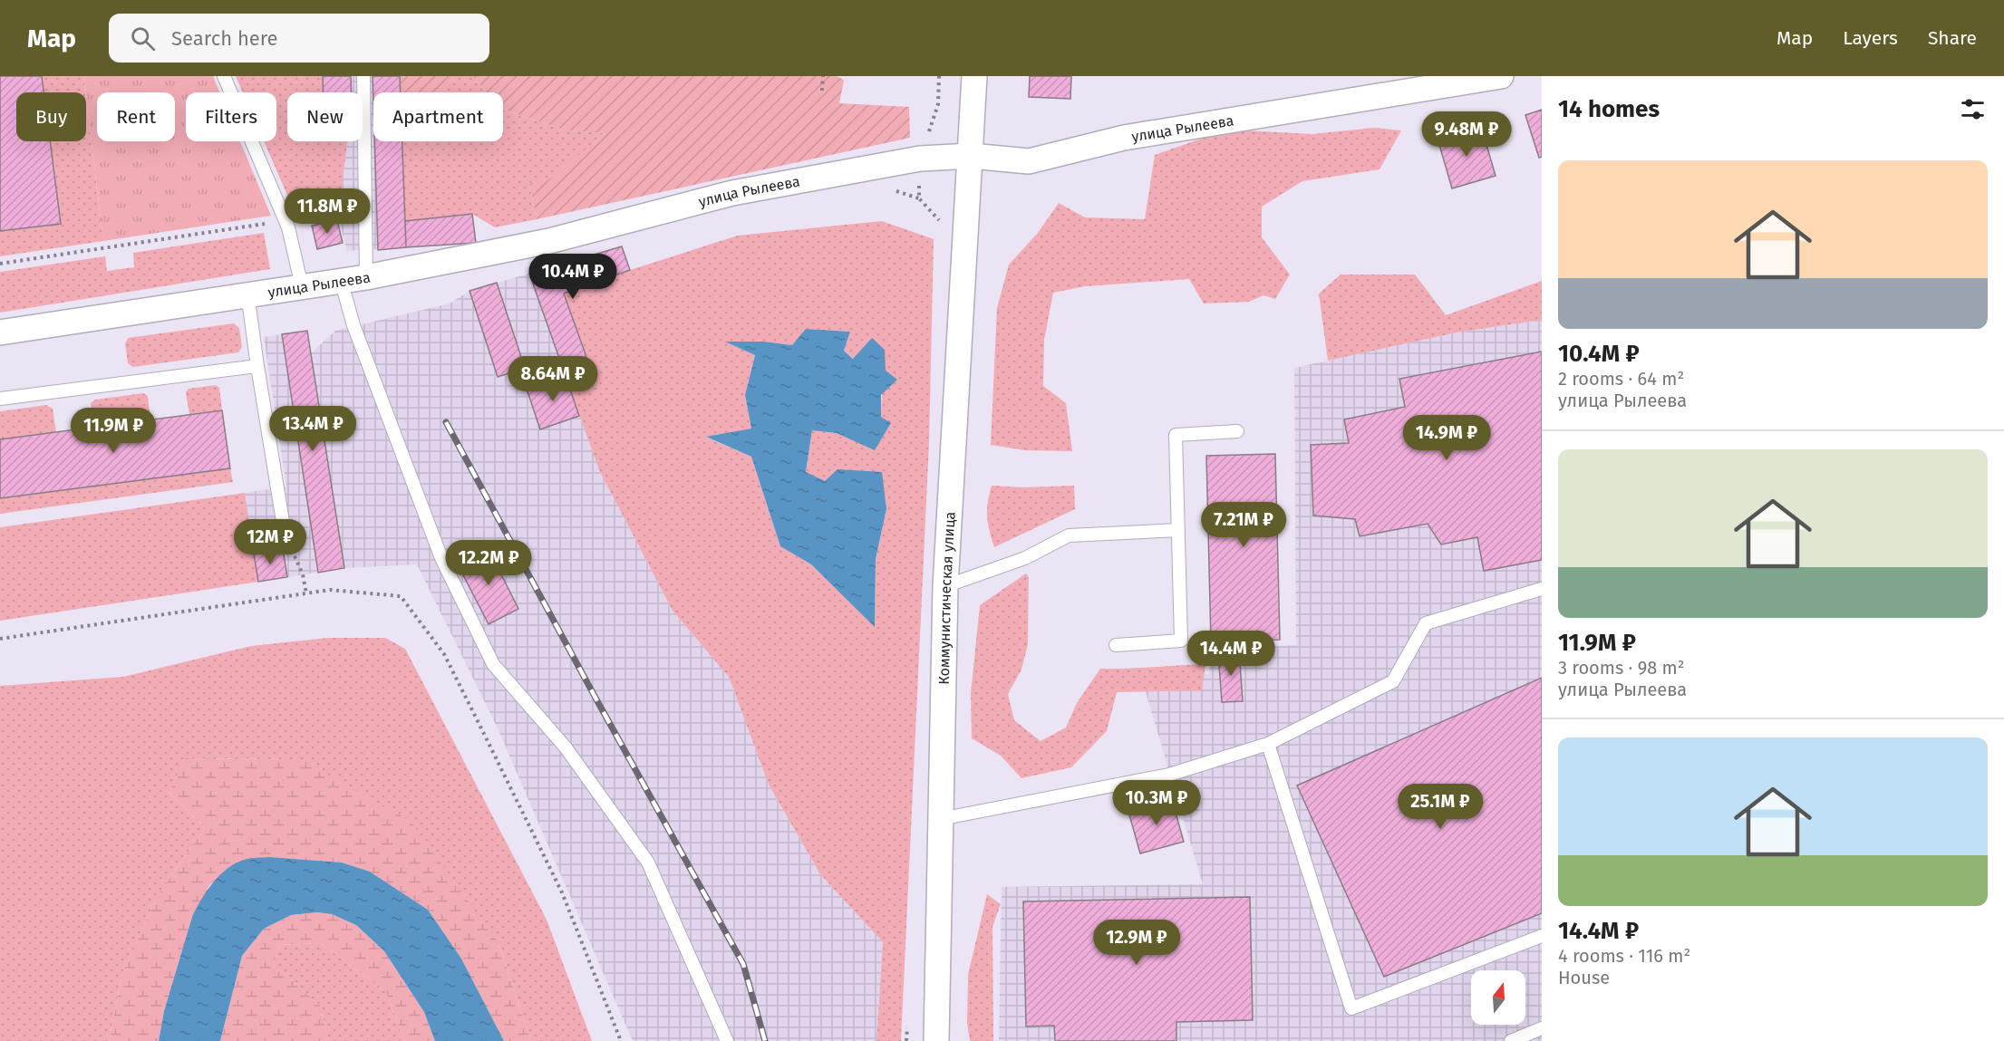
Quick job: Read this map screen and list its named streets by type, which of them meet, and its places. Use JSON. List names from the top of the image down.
{
  "streets": {
    "street": ["улица Рылеева", "Коммунистическая улица"]
  },
  "crossings": [
    ["улица Рылеева", "Коммунистическая улица"]
  ],
  "north": "top",
  "page": {
    "header": "Map",
    "search": "Search here",
    "nav": ["Map", "Layers", "Share"],
    "heading": "14 homes",
    "chip": [
      "Buy",
      "Rent",
      "Filters",
      "New",
      "Apartment"
    ],
    "price": [
      "9.48M ₽",
      "11.8M ₽",
      "10.4M ₽",
      "8.64M ₽",
      "13.4M ₽",
      "11.9M ₽",
      "14.9M ₽",
      "7.21M ₽",
      "12M ₽",
      "12.2M ₽",
      "14.4M ₽",
      "10.3M ₽",
      "25.1M ₽",
      "12.9M ₽"
    ],
    "list": [
      {
        "name": "10.4M ₽",
        "note": "2 rooms · 64 m² · улица Рылеева"
      },
      {
        "name": "11.9M ₽",
        "note": "3 rooms · 98 m² · улица Рылеева"
      },
      {
        "name": "14.4M ₽",
        "note": "4 rooms · 116 m² · House"
      }
    ]
  }
}
